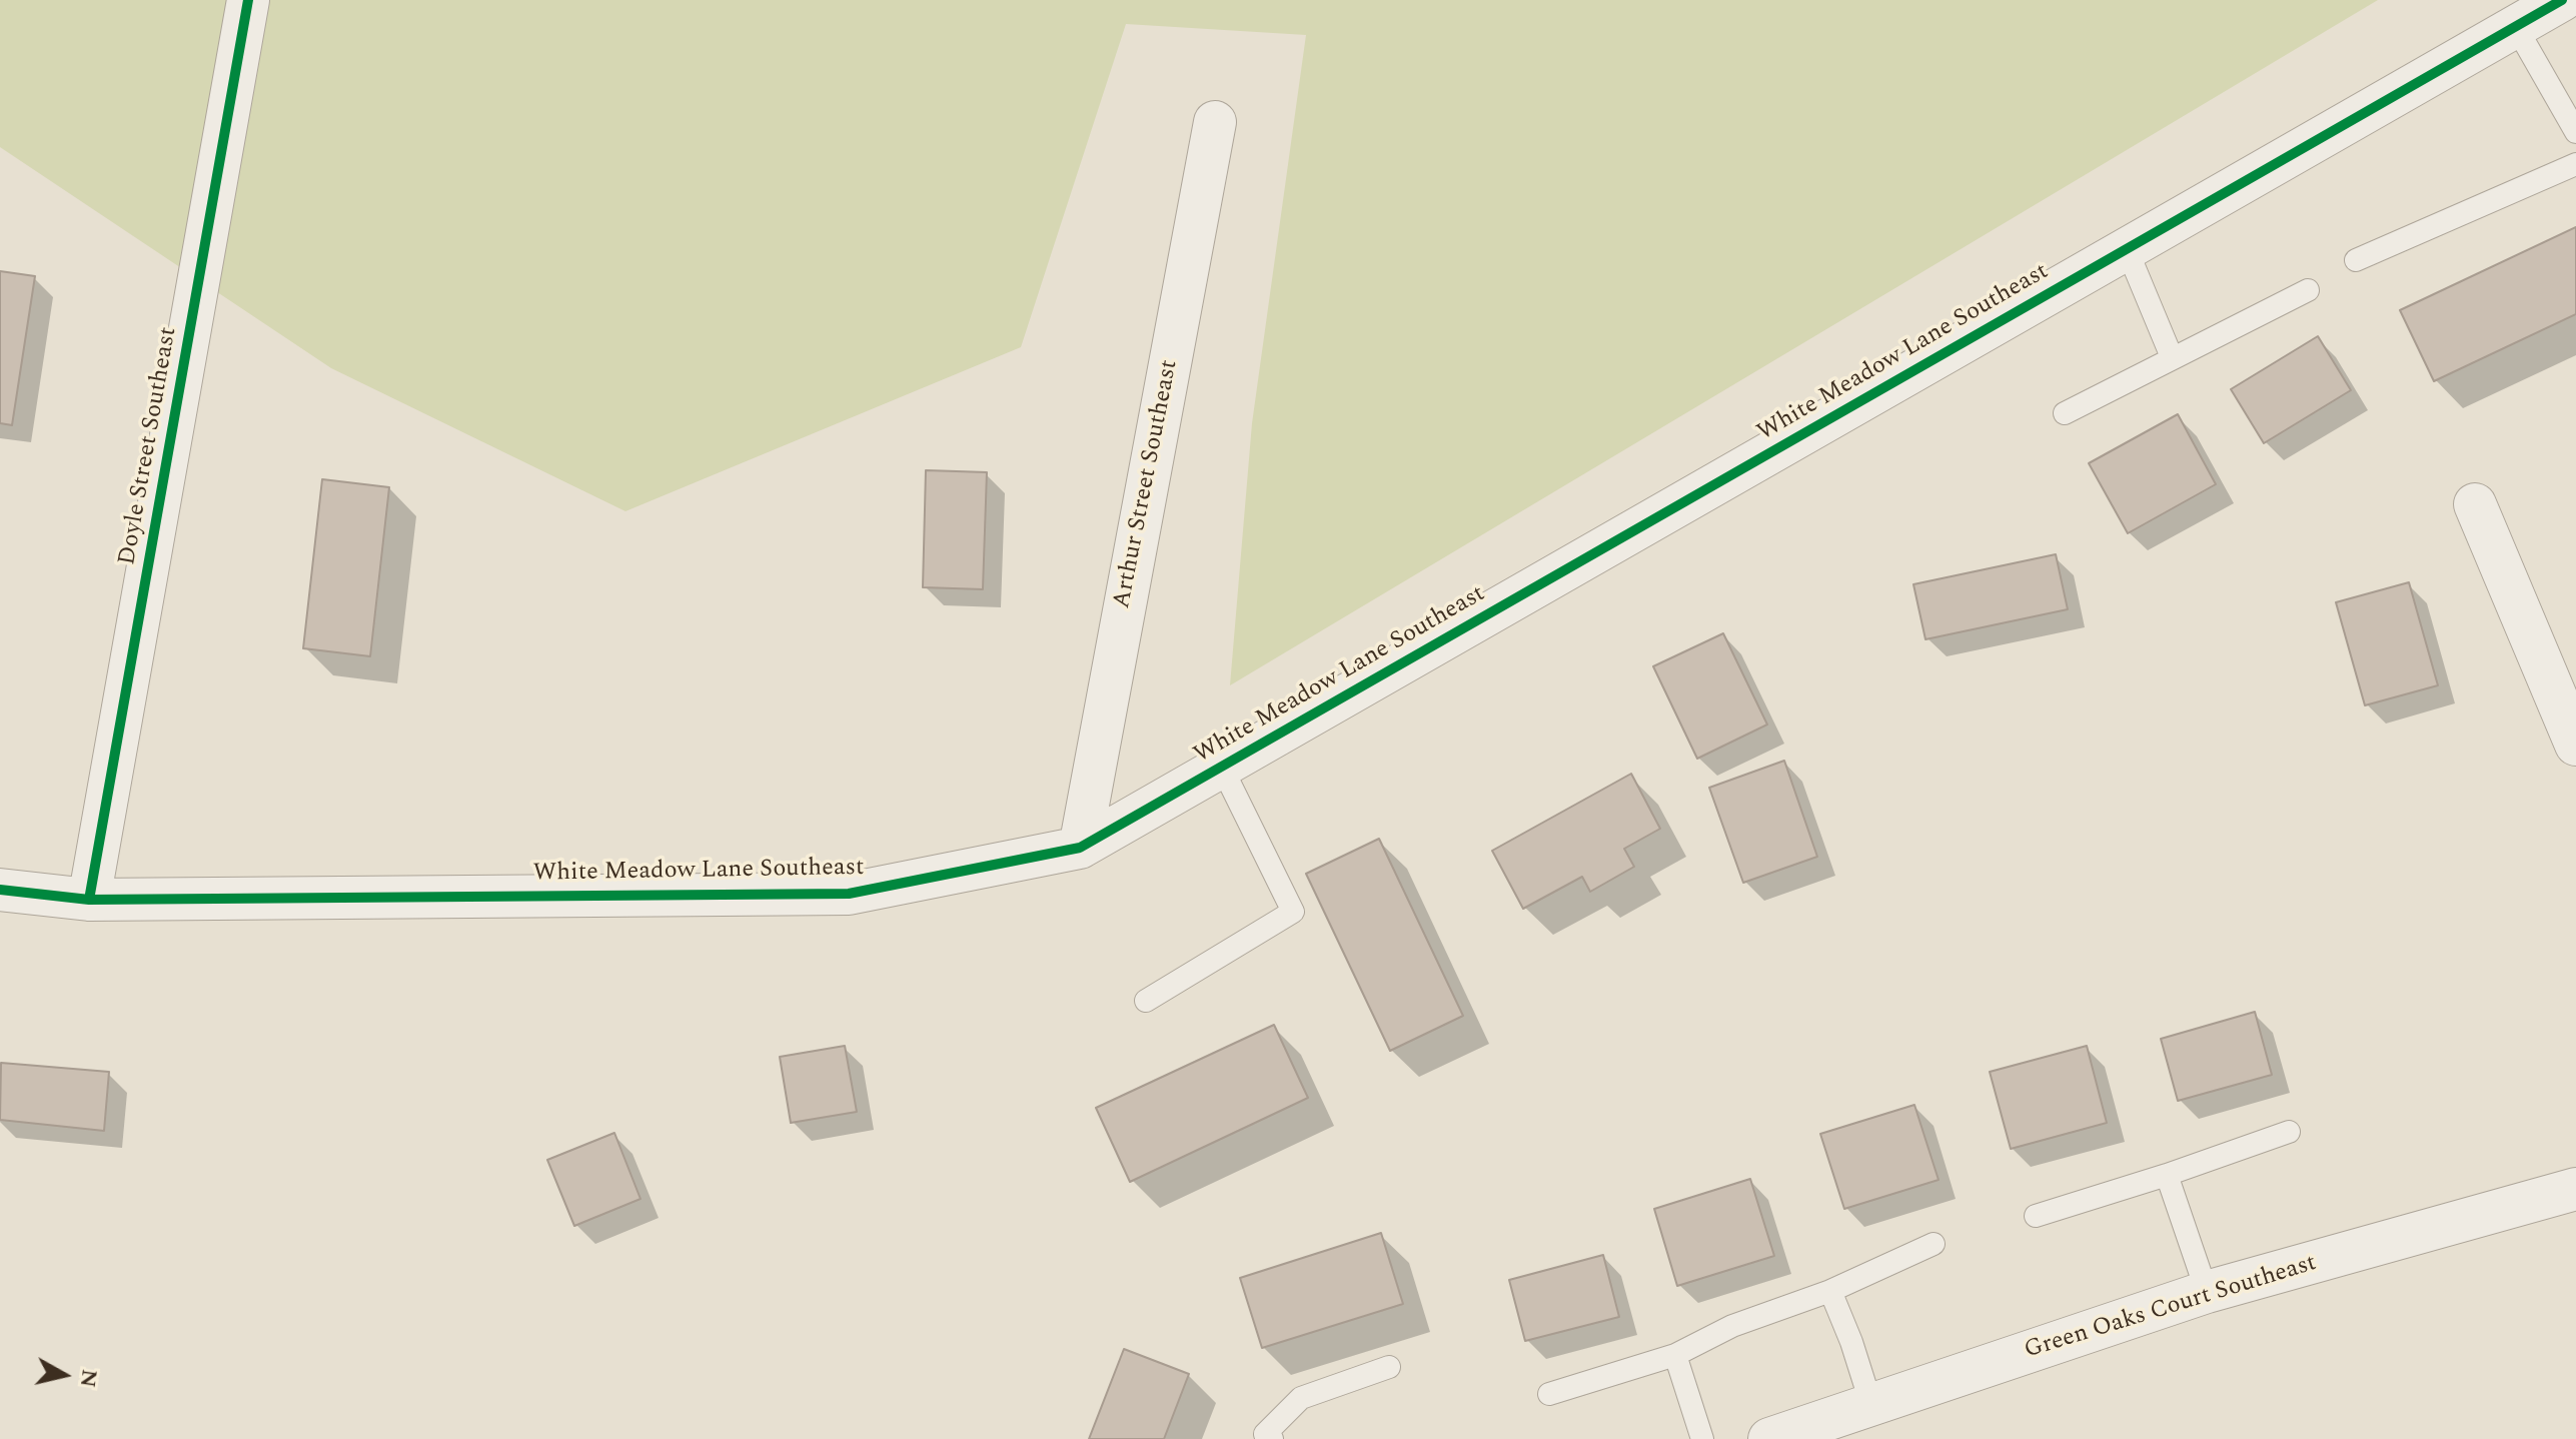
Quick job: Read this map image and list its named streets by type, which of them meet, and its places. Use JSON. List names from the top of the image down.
{
  "streets": {
    "street": [
      "White Meadow Lane Southeast",
      "Doyle Street Southeast",
      "Arthur Street Southeast",
      "Green Oaks Court Southeast"
    ]
  },
  "crossings": [
    ["White Meadow Lane Southeast", "Doyle Street Southeast"],
    ["White Meadow Lane Southeast", "Arthur Street Southeast"]
  ],
  "north": "right"
}
